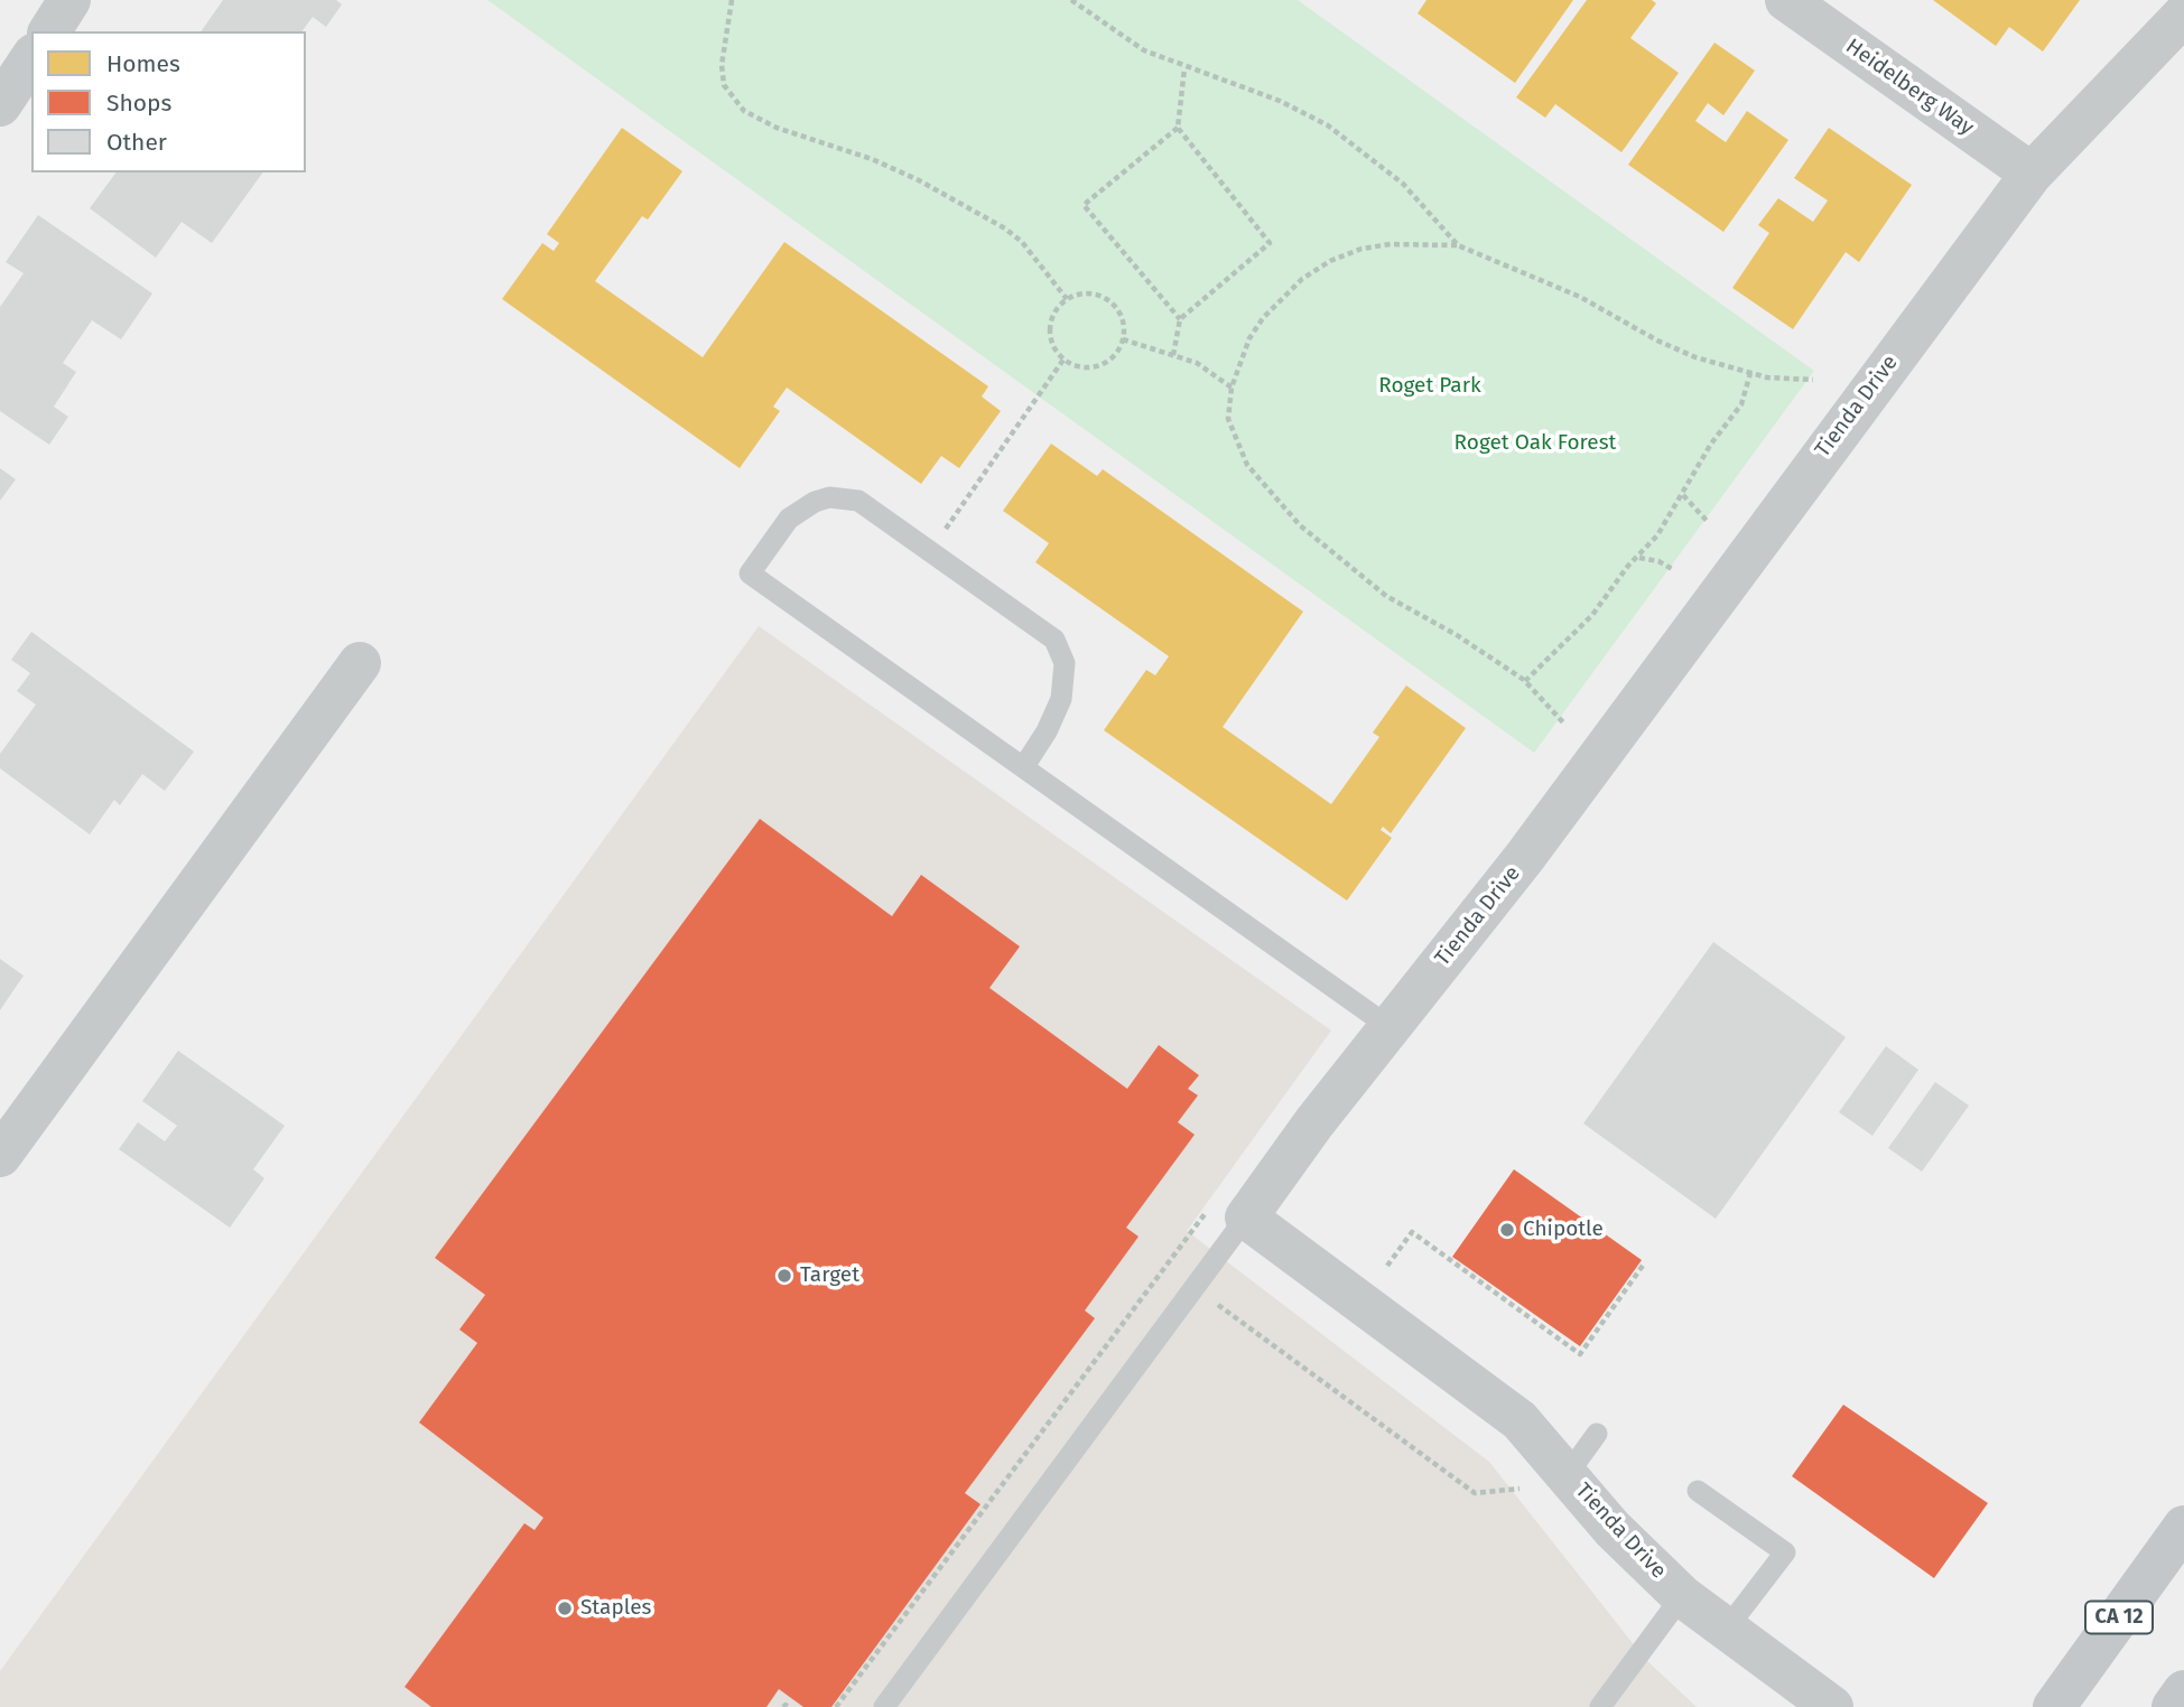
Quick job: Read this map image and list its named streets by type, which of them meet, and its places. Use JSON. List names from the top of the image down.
{
  "streets": {
    "main road": ["CA 12"],
    "street": ["Heidelberg Way", "Tienda Drive"]
  },
  "crossings": [
    ["Heidelberg Way", "Tienda Drive"]
  ],
  "parks": ["Roget Park", "Roget Oak Forest"],
  "places": ["Chipotle", "Target", "Staples"],
  "legend": ["Homes", "Shops", "Other"]
}
